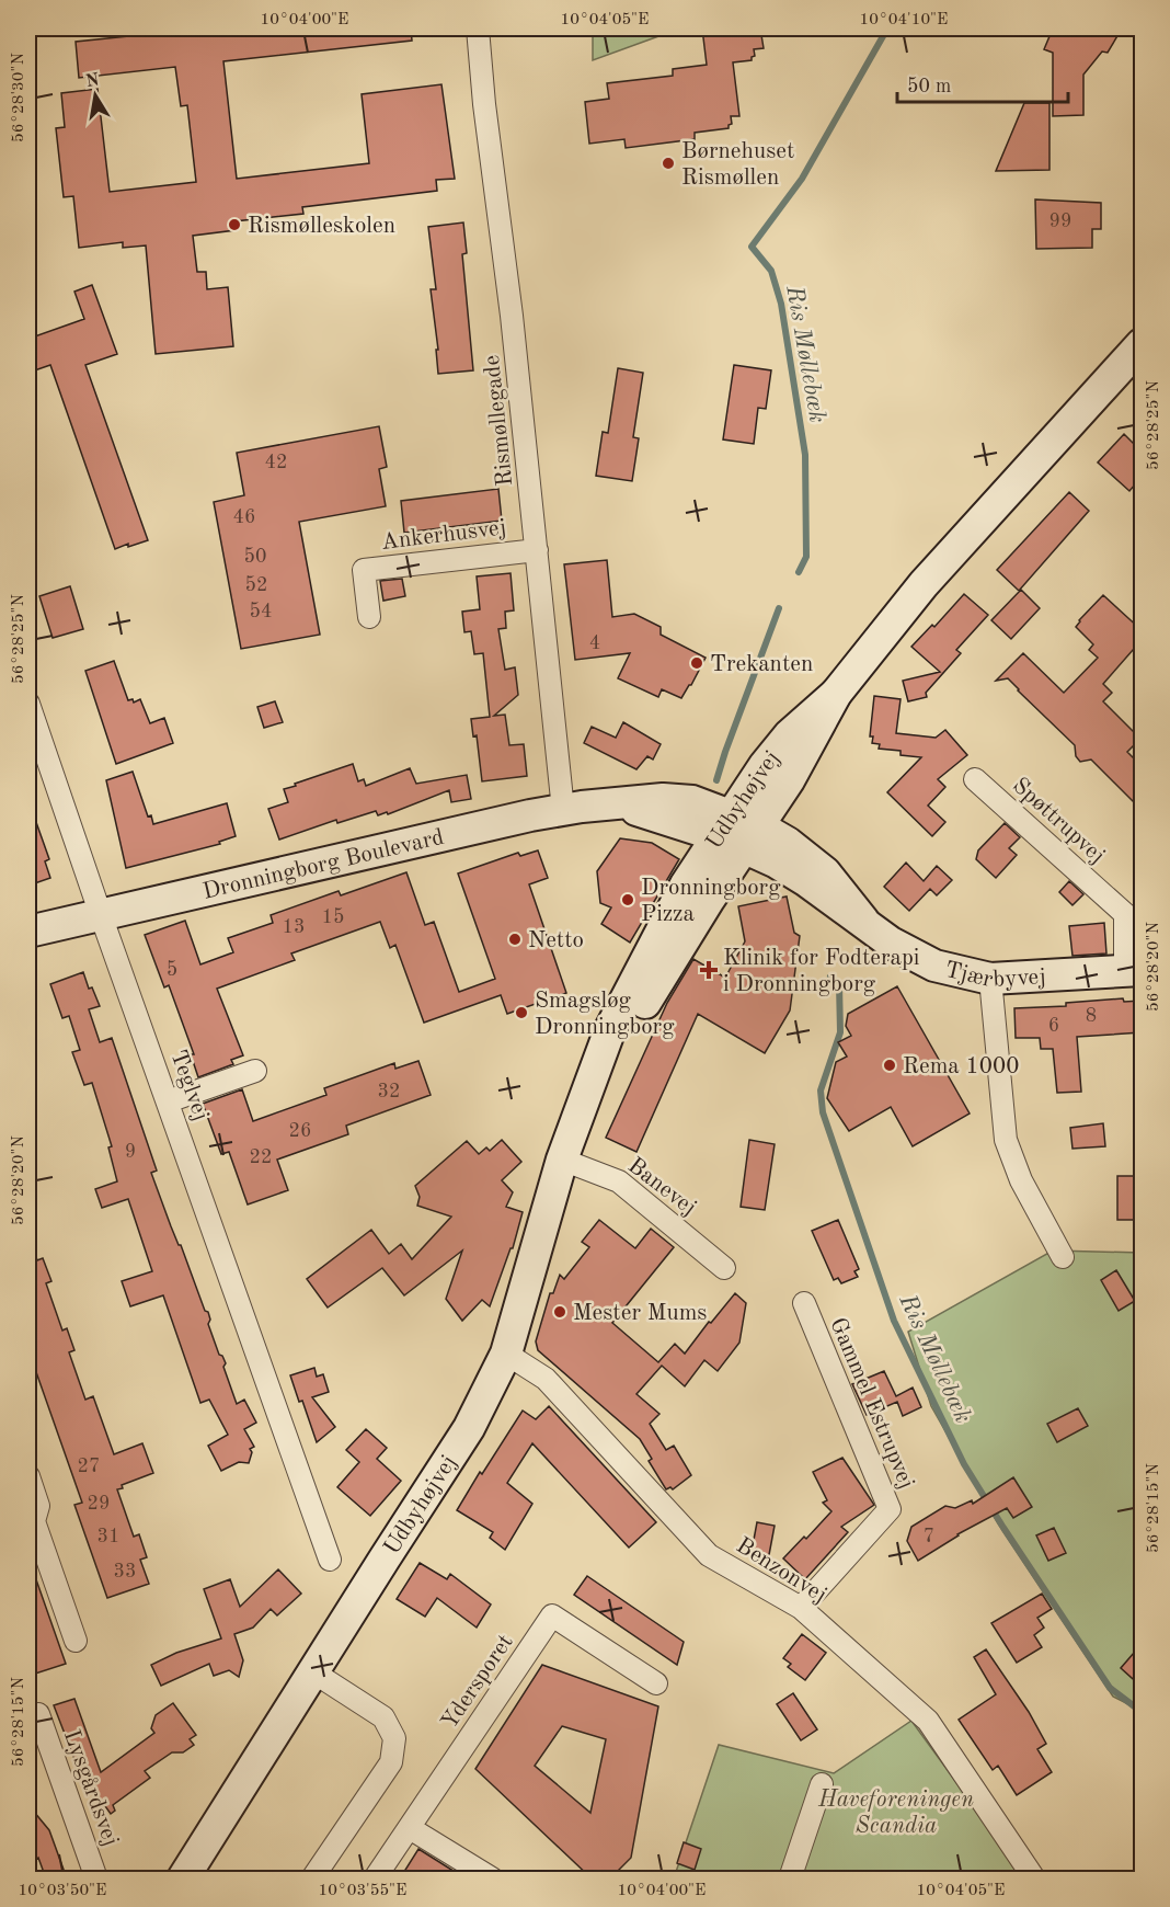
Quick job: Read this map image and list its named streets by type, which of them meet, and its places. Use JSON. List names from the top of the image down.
{
  "streets": {
    "street": [
      "Rismøllegade",
      "Ankerhusvej",
      "Udbyhøjvej",
      "Spøttrupvej",
      "Dronningborg Boulevard",
      "Tjærbyvej",
      "Teglvej",
      "Banevej",
      "Gammel Estrupvej",
      "Benzonvej",
      "Ydersporet",
      "Lysgårdsvej"
    ]
  },
  "crossings": [
    ["Rismøllegade", "Ankerhusvej"],
    ["Rismøllegade", "Dronningborg Boulevard"],
    ["Udbyhøjvej", "Dronningborg Boulevard"],
    ["Udbyhøjvej", "Tjærbyvej"],
    ["Udbyhøjvej", "Banevej"],
    ["Udbyhøjvej", "Benzonvej"],
    ["Spøttrupvej", "Tjærbyvej"],
    ["Dronningborg Boulevard", "Tjærbyvej"],
    ["Dronningborg Boulevard", "Teglvej"],
    ["Gammel Estrupvej", "Benzonvej"]
  ],
  "water": ["Ris Møllebæk"],
  "parks": ["Haveforeningen Scandia"],
  "places": {
    "other": [
      "Børnehuset Rismøllen",
      "Rismølleskolen",
      "Trekanten",
      "Dronningborg Pizza",
      "Netto",
      "Smagsløg Dronningborg",
      "Rema 1000",
      "Mester Mums"
    ],
    "health": ["Klinik for Fodterapi i Dronningborg"]
  },
  "house_numbers": [
    "99",
    "42",
    "46",
    "50",
    "52",
    "54",
    "4",
    "15",
    "13",
    "5",
    "8",
    "6",
    "32",
    "26",
    "9",
    "22",
    "27",
    "29",
    "31",
    "7",
    "33"
  ],
  "scale_bar": "50 m",
  "north": "top",
  "coordinates": [
    "10°04'00\"E",
    "10°04'05\"E",
    "10°04'10\"E",
    "56°28'30\"N",
    "56°28'25\"N",
    "56°28'20\"N",
    "56°28'15\"N",
    "10°03'50\"E",
    "10°03'55\"E"
  ]
}
